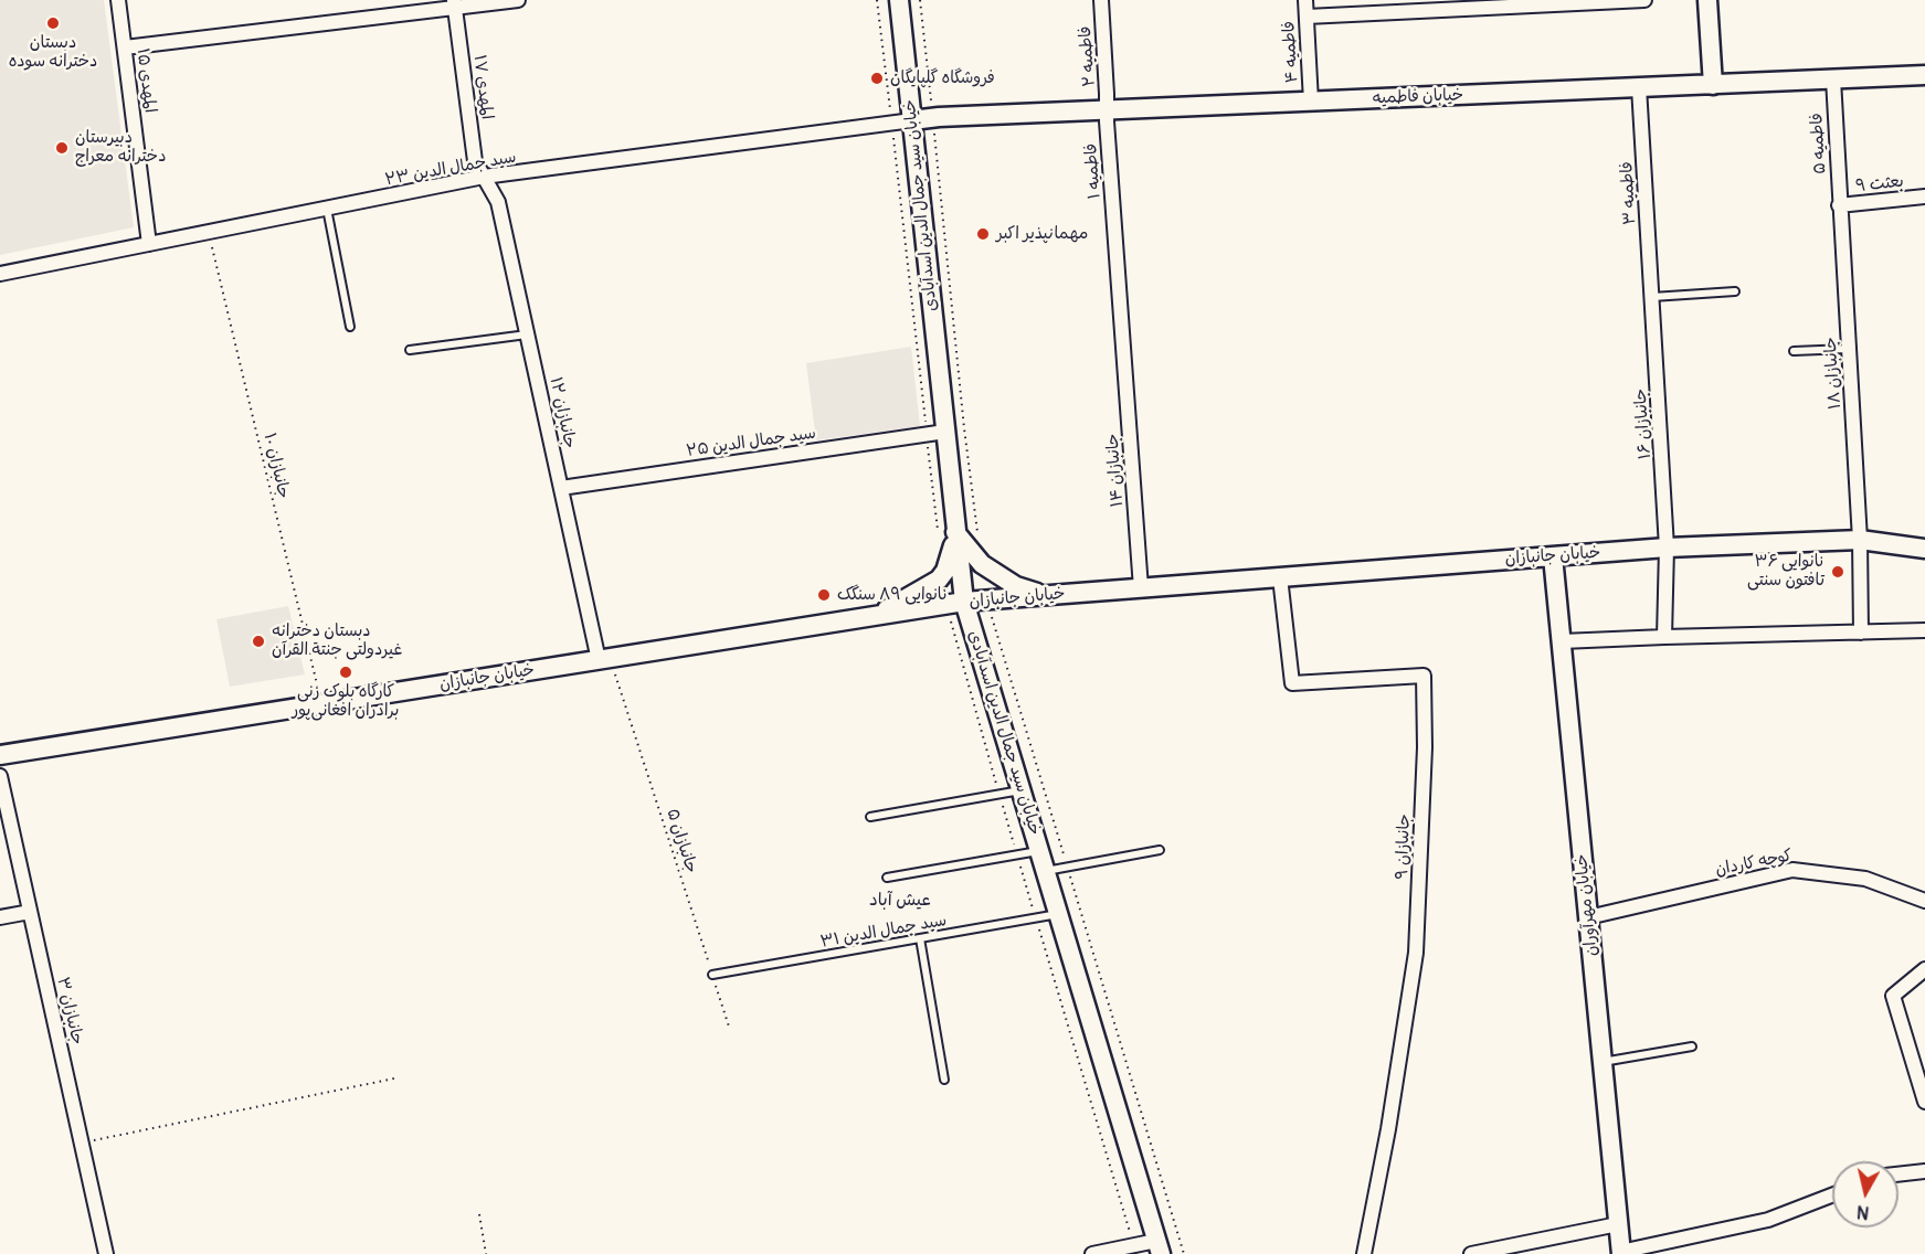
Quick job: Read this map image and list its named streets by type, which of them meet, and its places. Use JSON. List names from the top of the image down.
{
  "streets": {
    "main road": [
      "خیابان فاطمیه",
      "خیابان سید جمال الدین اسدآبادی",
      "خیابان جانبازان",
      "خیابان مهرآوران"
    ],
    "street": [
      "فاطمیه ۴",
      "فاطمیه ۲",
      "المهدی ۱۵",
      "المهدی ۱۷",
      "فاطمیه ۵",
      "سید جمال الدین ۲۳",
      "فاطمیه ۱",
      "بعثت ۹",
      "فاطمیه ۳",
      "جانبازان ۱۸",
      "جانبازان ۱۲",
      "جانبازان ۱۶",
      "سید جمال الدین ۲۵",
      "جانبازان ۱۴",
      "جانبازان ۹",
      "کوچه کاردان",
      "جانبازان ۳"
    ],
    "lane": ["سید جمال الدین ۳۱"],
    "path": ["جانبازان ۱۰", "جانبازان ۵"]
  },
  "crossings": [
    ["فاطمیه ۴", "خیابان فاطمیه"],
    ["فاطمیه ۲", "خیابان فاطمیه"],
    ["فاطمیه ۲", "فاطمیه ۱"],
    ["المهدی ۱۵", "سید جمال الدین ۲۳"],
    ["المهدی ۱۷", "سید جمال الدین ۲۳"],
    ["المهدی ۱۷", "جانبازان ۱۲"],
    ["خیابان فاطمیه", "فاطمیه ۵"],
    ["خیابان فاطمیه", "سید جمال الدین ۲۳"],
    ["خیابان فاطمیه", "فاطمیه ۱"],
    ["خیابان فاطمیه", "فاطمیه ۳"],
    ["خیابان فاطمیه", "خیابان سید جمال الدین اسدآبادی"],
    ["فاطمیه ۵", "بعثت ۹"],
    ["فاطمیه ۵", "جانبازان ۱۸"],
    ["سید جمال الدین ۲۳", "خیابان سید جمال الدین اسدآبادی"],
    ["سید جمال الدین ۲۳", "جانبازان ۱۲"],
    ["سید جمال الدین ۲۳", "جانبازان ۱۰"],
    ["فاطمیه ۱", "جانبازان ۱۴"],
    ["بعثت ۹", "جانبازان ۱۸"],
    ["فاطمیه ۳", "جانبازان ۱۶"],
    ["خیابان سید جمال الدین اسدآبادی", "سید جمال الدین ۲۵"],
    ["خیابان سید جمال الدین اسدآبادی", "خیابان جانبازان"],
    ["خیابان سید جمال الدین اسدآبادی", "سید جمال الدین ۳۱"],
    ["جانبازان ۱۸", "خیابان جانبازان"],
    ["جانبازان ۱۲", "سید جمال الدین ۲۵"],
    ["جانبازان ۱۲", "خیابان جانبازان"],
    ["جانبازان ۱۲", "جانبازان ۵"],
    ["جانبازان ۱۶", "خیابان جانبازان"],
    ["جانبازان ۱۰", "خیابان جانبازان"],
    ["جانبازان ۱۴", "خیابان جانبازان"],
    ["خیابان جانبازان", "جانبازان ۵"],
    ["خیابان جانبازان", "جانبازان ۹"],
    ["خیابان جانبازان", "خیابان مهرآوران"],
    ["جانبازان ۵", "سید جمال الدین ۳۱"],
    ["کوچه کاردان", "خیابان مهرآوران"]
  ],
  "districts": ["عیش آباد"],
  "places": [
    "دبستان دخترانه سوده",
    "فروشگاه گلپایگان",
    "دبیرستان دخترانه معراج",
    "مهمانپذیر اکبر",
    "نانوایی ۳۶ تافتون سنتی",
    "نانوایی ۸۹ سنگک",
    "دبستان دخترانه غیردولتی جنتة القرآن",
    "کارگاه بلوک زنی برادران افغانی‌پور"
  ],
  "north": "bottom"
}
